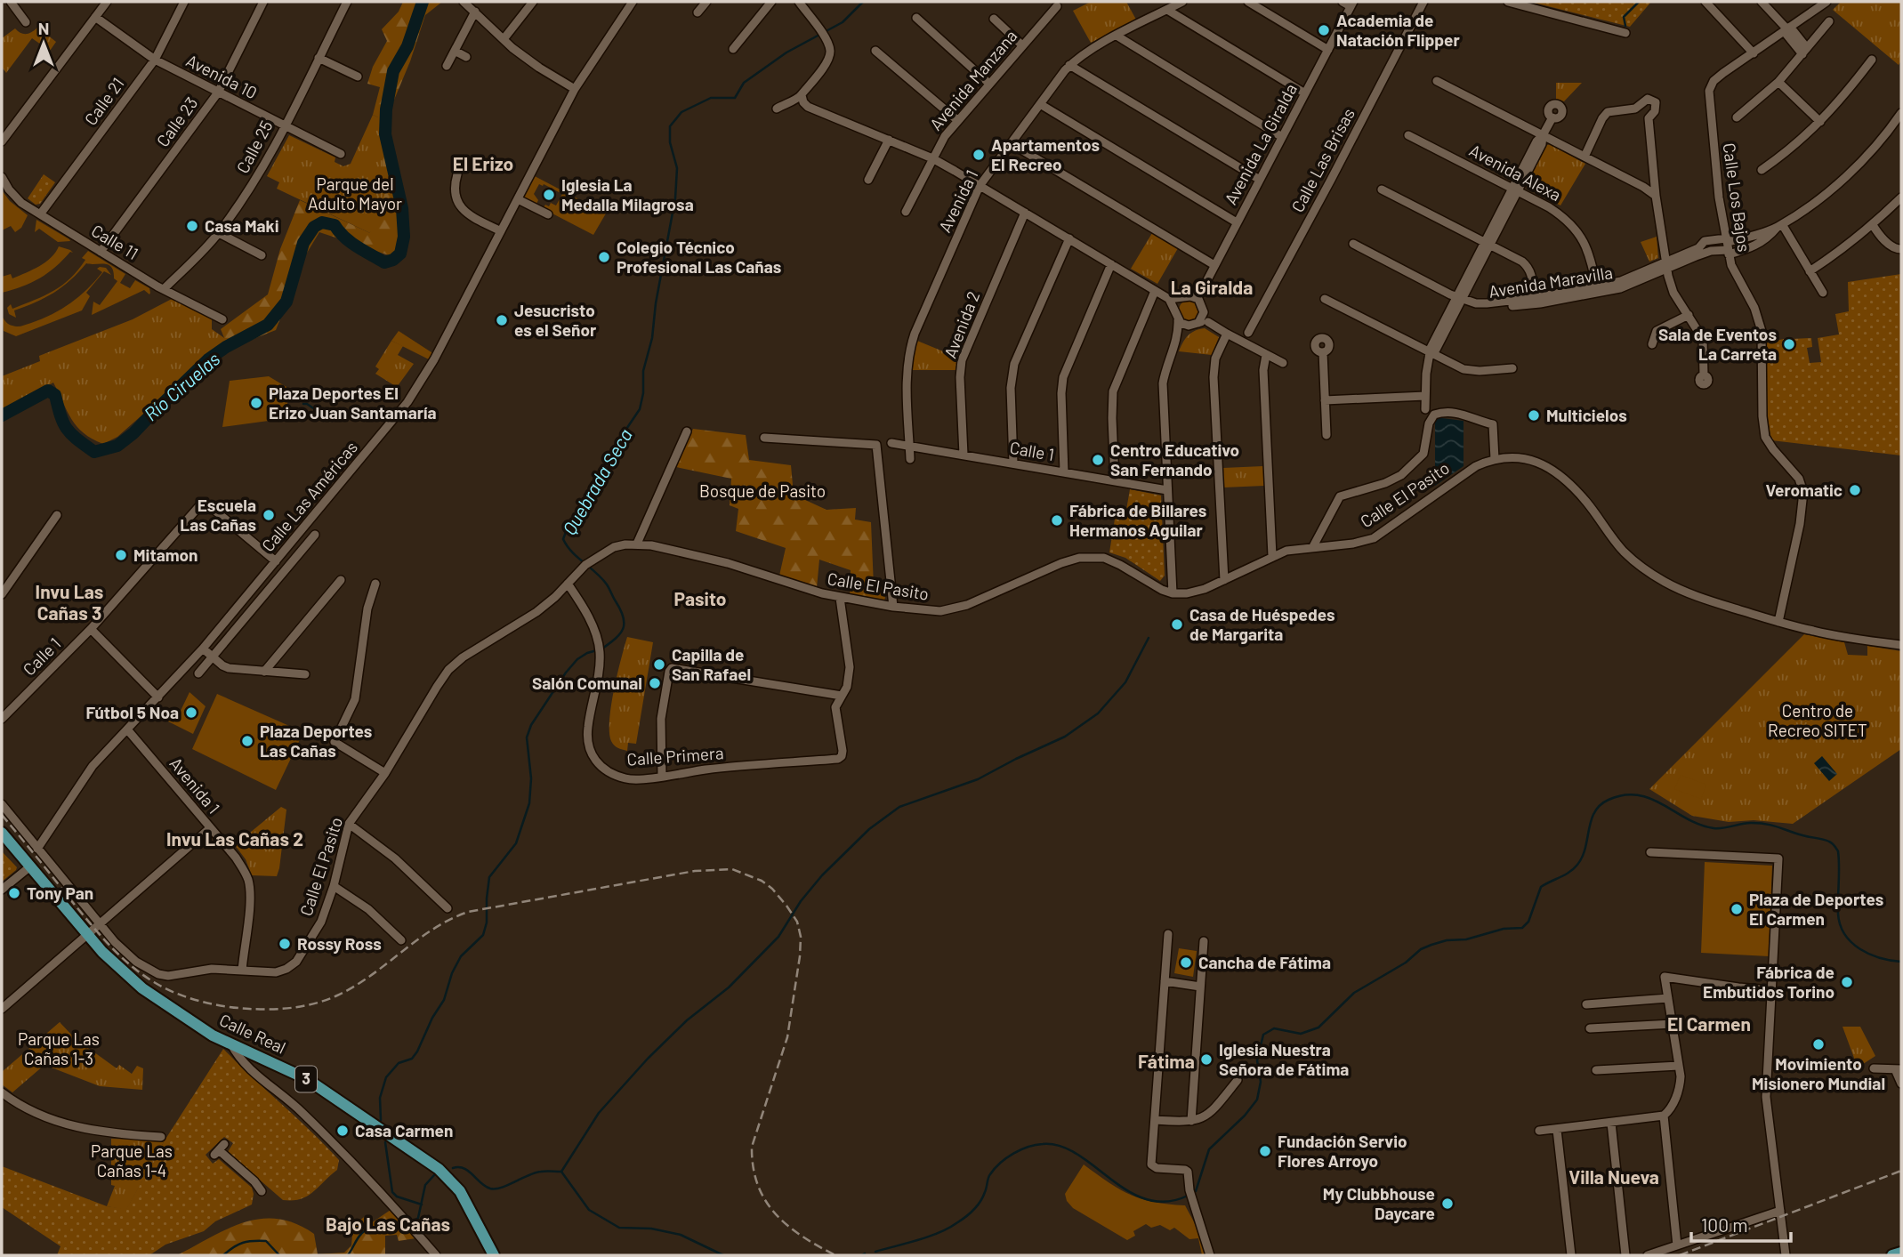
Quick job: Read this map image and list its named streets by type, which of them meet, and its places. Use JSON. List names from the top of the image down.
{
  "streets": {
    "main road": ["Calle Real", "3"],
    "street": [
      "Avenida 10",
      "Avenida Manzana",
      "Calle 21",
      "Calle 23",
      "Avenida La Giralda",
      "Calle 25",
      "Calle Las Brisas",
      "Avenida Alexa",
      "Calle Los Bajos",
      "Avenida 1",
      "Calle 11",
      "Avenida Maravilla",
      "Avenida 2",
      "Calle 1",
      "Calle El Pasito",
      "Calle Las Américas",
      "Calle Primera"
    ]
  },
  "crossings": [
    ["Avenida 10", "Calle 21"],
    ["Avenida 10", "Calle 23"],
    ["Avenida 10", "Calle 25"],
    ["Calle 21", "Calle 11"],
    ["Calle 23", "Calle 11"],
    ["Calle 25", "Calle 11"],
    ["Avenida Alexa", "Avenida Maravilla"],
    ["Calle Los Bajos", "Avenida Maravilla"],
    ["Calle Los Bajos", "Calle El Pasito"],
    ["Avenida 1", "Calle 1"],
    ["Avenida 1", "Calle El Pasito"],
    ["Avenida 1", "Calle Las Américas"],
    ["Avenida 2", "Calle 1"],
    ["Calle 1", "Calle Las Américas"],
    ["Calle El Pasito", "Calle Las Américas"],
    ["Calle El Pasito", "Calle Primera"]
  ],
  "districts": [
    "El Erizo",
    "La Giralda",
    "Invu Las Cañas 3",
    "Pasito",
    "Invu Las Cañas 2",
    "El Carmen",
    "Fátima",
    "Villa Nueva",
    "Bajo Las Cañas"
  ],
  "water": ["Río Ciruelas", "Quebrada Seca"],
  "parks": [
    "Parque del Adulto Mayor",
    "Bosque de Pasito",
    "Centro de Recreo SITET",
    "Parque Las Cañas 1-3",
    "Parque Las Cañas 1-4"
  ],
  "places": [
    "Academia de Natación Flipper",
    "Apartamentos El Recreo",
    "Iglesia La Medalla Milagrosa",
    "Casa Maki",
    "Colegio Técnico Profesional Las Cañas",
    "Jesucristo es el Señor",
    "Sala de Eventos La Carreta",
    "Plaza Deportes El Erizo Juan Santamaría",
    "Multicielos",
    "Centro Educativo San Fernando",
    "Veromatic",
    "Escuela Las Cañas",
    "Fábrica de Billares Hermanos Aguilar",
    "Mitamon",
    "Casa de Huéspedes de Margarita",
    "Capilla de San Rafael",
    "Salón Comunal",
    "Fútbol 5 Noa",
    "Plaza Deportes Las Cañas",
    "Tony Pan",
    "Plaza de Deportes El Carmen",
    "Rossy Ross",
    "Cancha de Fátima",
    "Fábrica de Embutidos Torino",
    "Movimiento Misionero Mundial",
    "Iglesia Nuestra Señora de Fátima",
    "Casa Carmen",
    "Fundación Servio Flores Arroyo",
    "My Clubbhouse Daycare"
  ],
  "scale_bar": "100 m",
  "north": "top"
}
